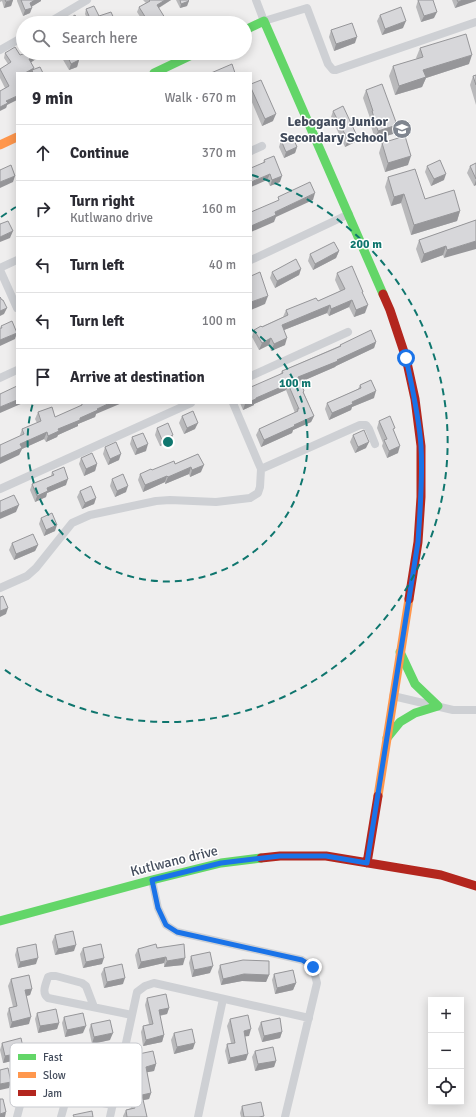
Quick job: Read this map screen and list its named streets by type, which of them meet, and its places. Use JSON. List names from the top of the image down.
{
  "streets": {
    "street": ["Kutlwano drive"]
  },
  "places": {
    "school or university": ["Lebogang Junior Secondary School"]
  },
  "legend": ["Fast", "Slow", "Jam"],
  "page": {
    "search": "Search here",
    "heading": ["9 min", "Walk · 670 m"],
    "list": [
      ["Continue", "370 m"],
      ["Turn right", "Kutlwano drive", "160 m"],
      ["Turn left", "40 m"],
      ["Turn left", "100 m"],
      "Arrive at destination"
    ],
    "map_buttons": ["+", "−"]
  },
  "rings": ["200 m", "100 m"]
}
